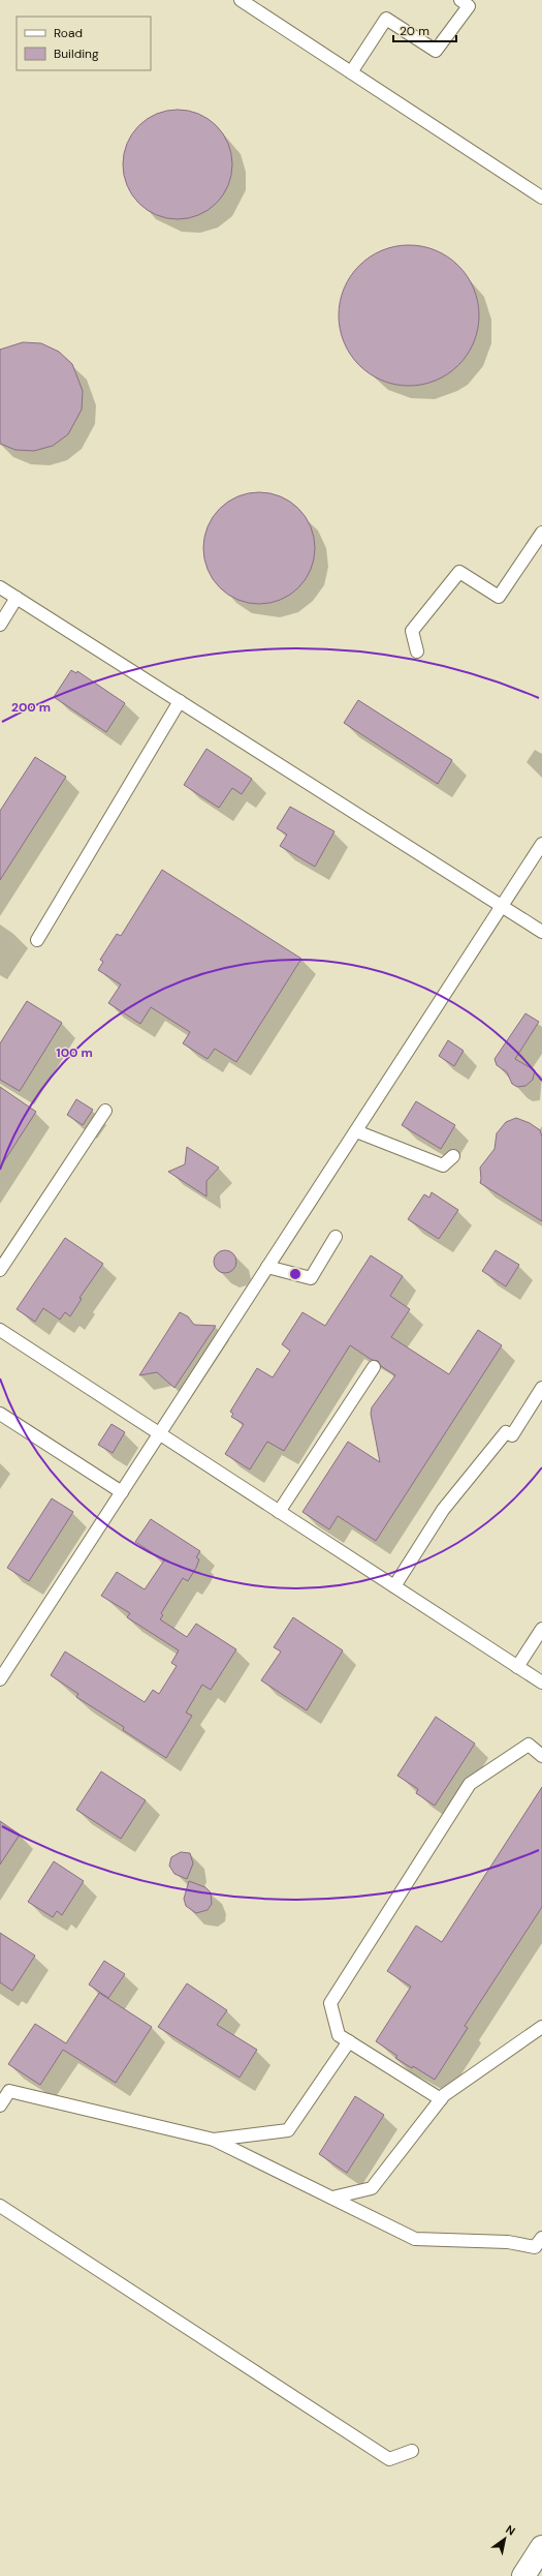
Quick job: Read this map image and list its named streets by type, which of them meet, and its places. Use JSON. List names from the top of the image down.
{
  "legend": ["Road", "Building"],
  "scale_bar": "20 m",
  "north": "top right",
  "rings": ["200 m", "100 m"]
}
